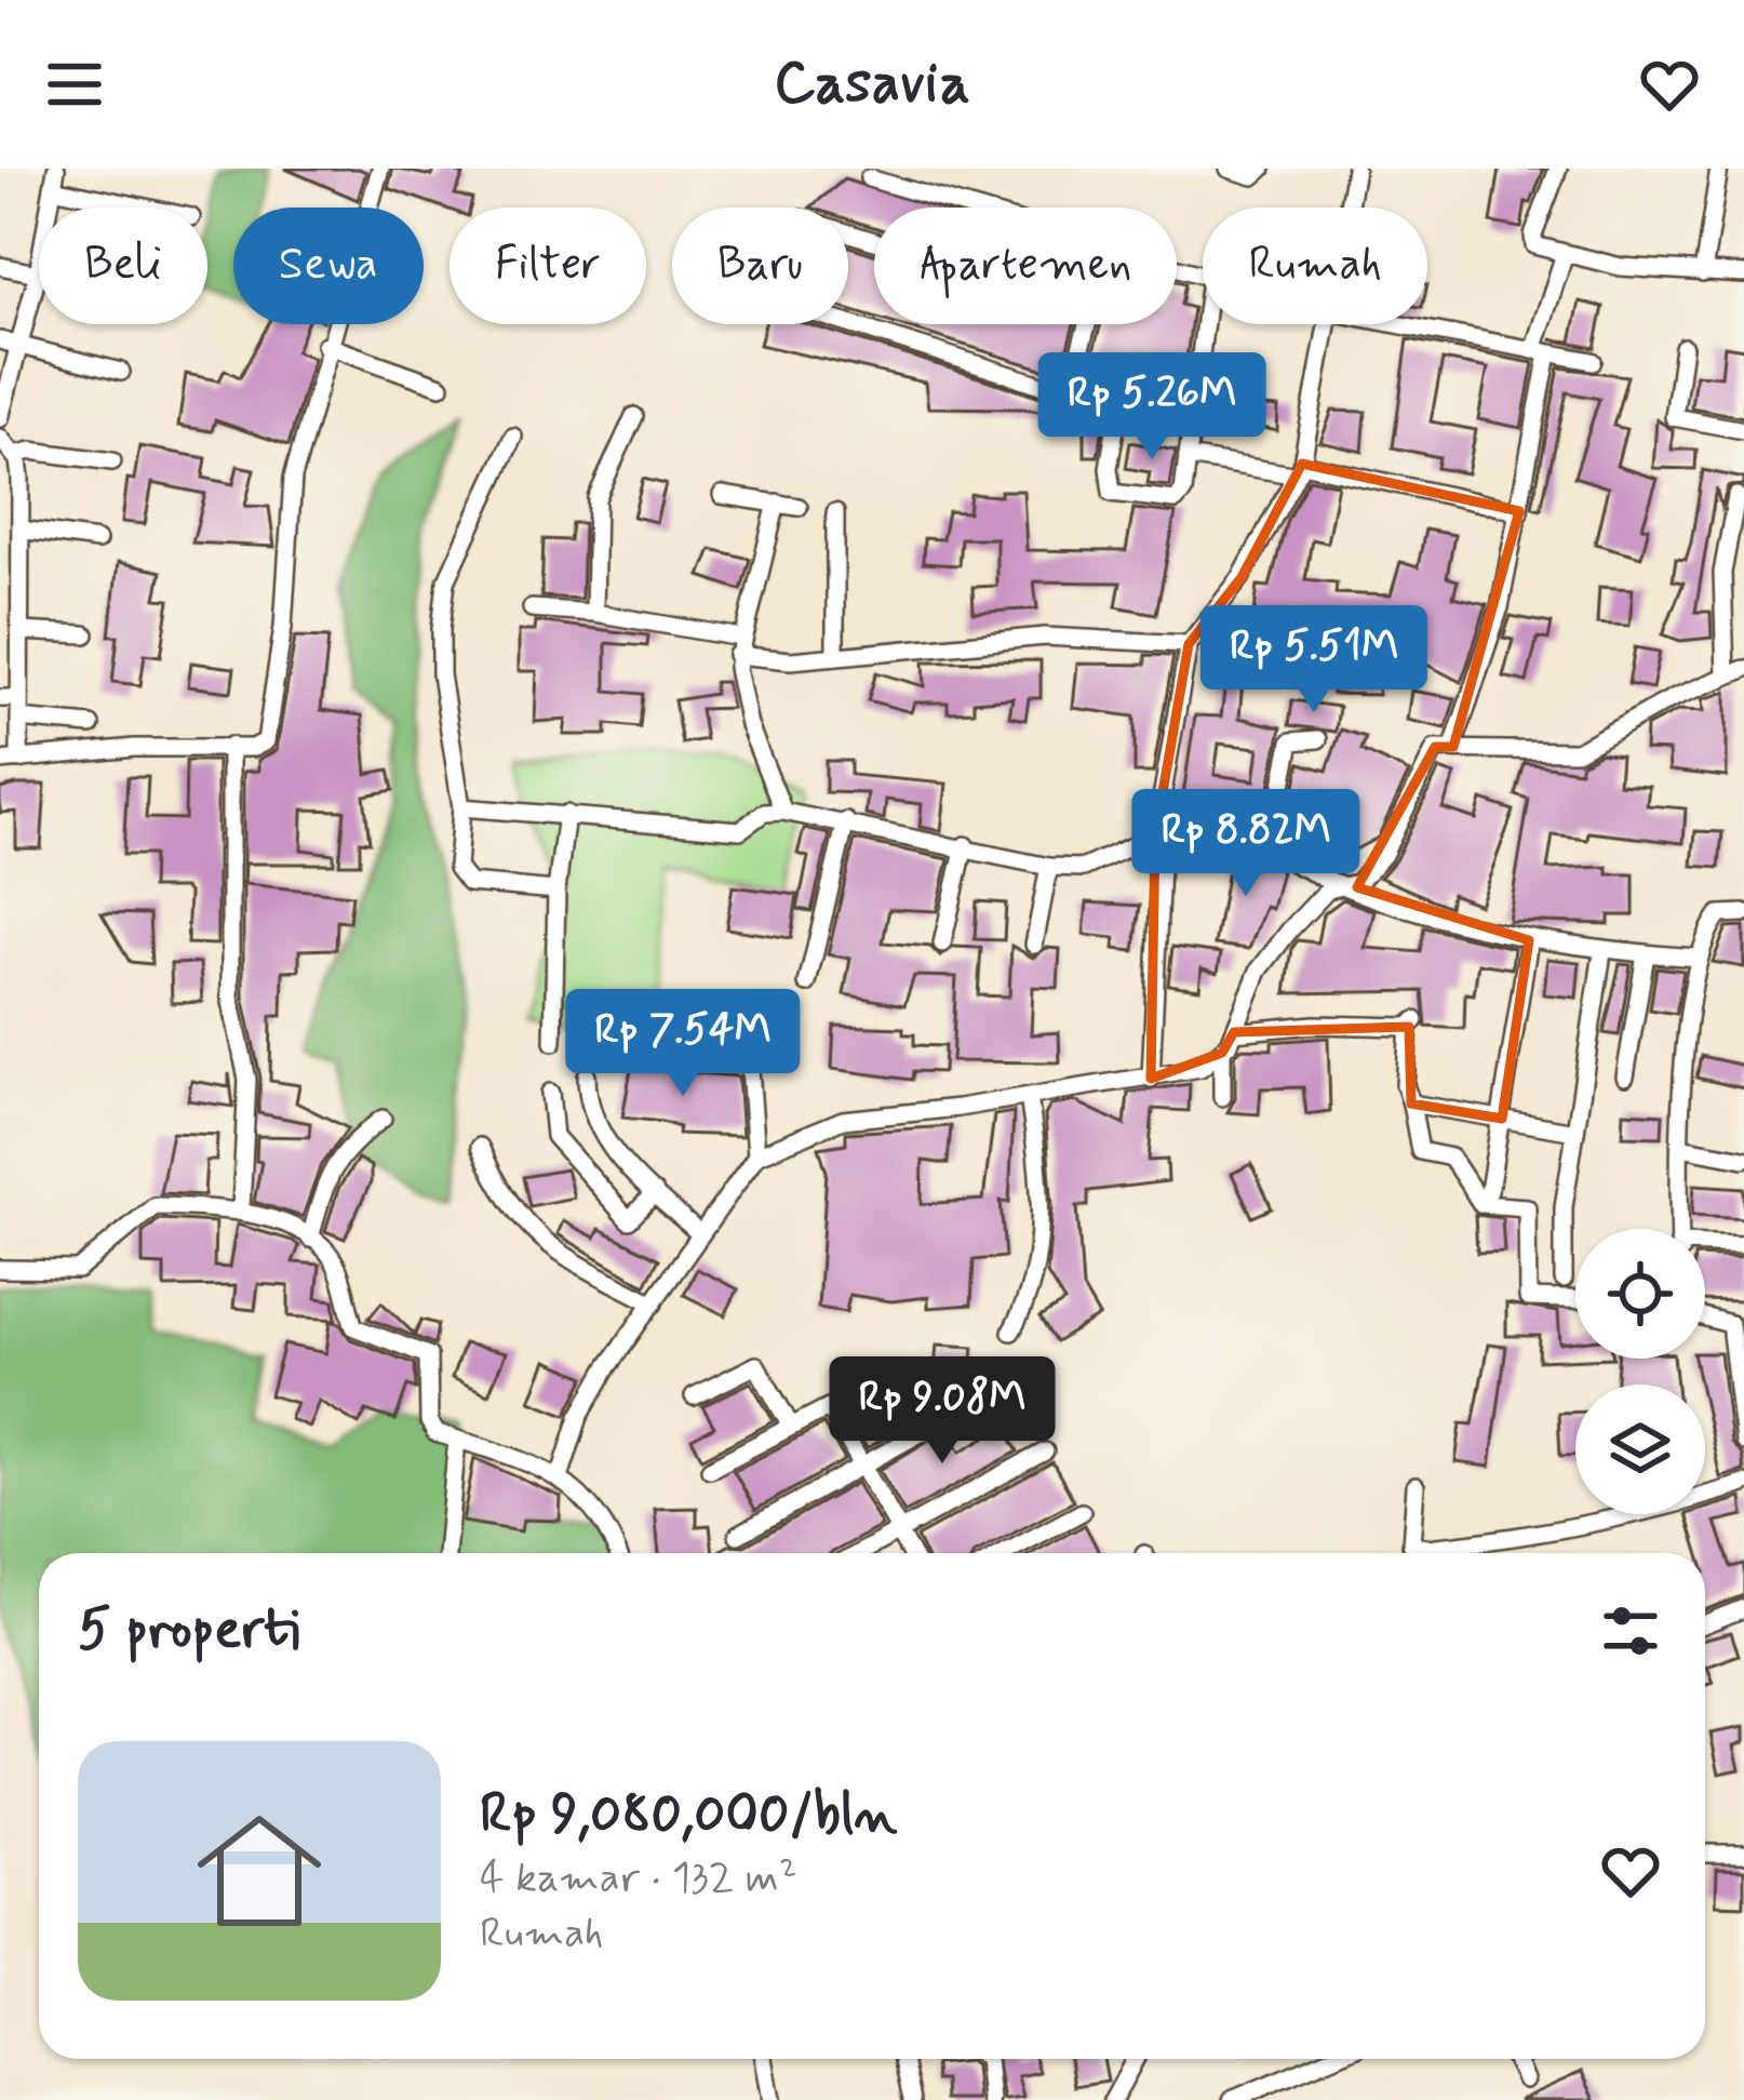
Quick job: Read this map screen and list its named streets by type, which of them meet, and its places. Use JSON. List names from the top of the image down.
{
  "page": {
    "header": "Casavia",
    "chip": [
      "Beli",
      "Sewa",
      "Filter",
      "Baru",
      "Apartemen",
      "Rumah"
    ],
    "price": [
      "Rp 5.26M",
      "Rp 5.51M",
      "Rp 8.82M",
      "Rp 7.54M",
      "Rp 9.08M"
    ],
    "heading": "5 properti",
    "list": [
      {
        "name": "Rp 9,080,000/bln",
        "note": "4 kamar · 132 m² · Rumah"
      }
    ]
  }
}
